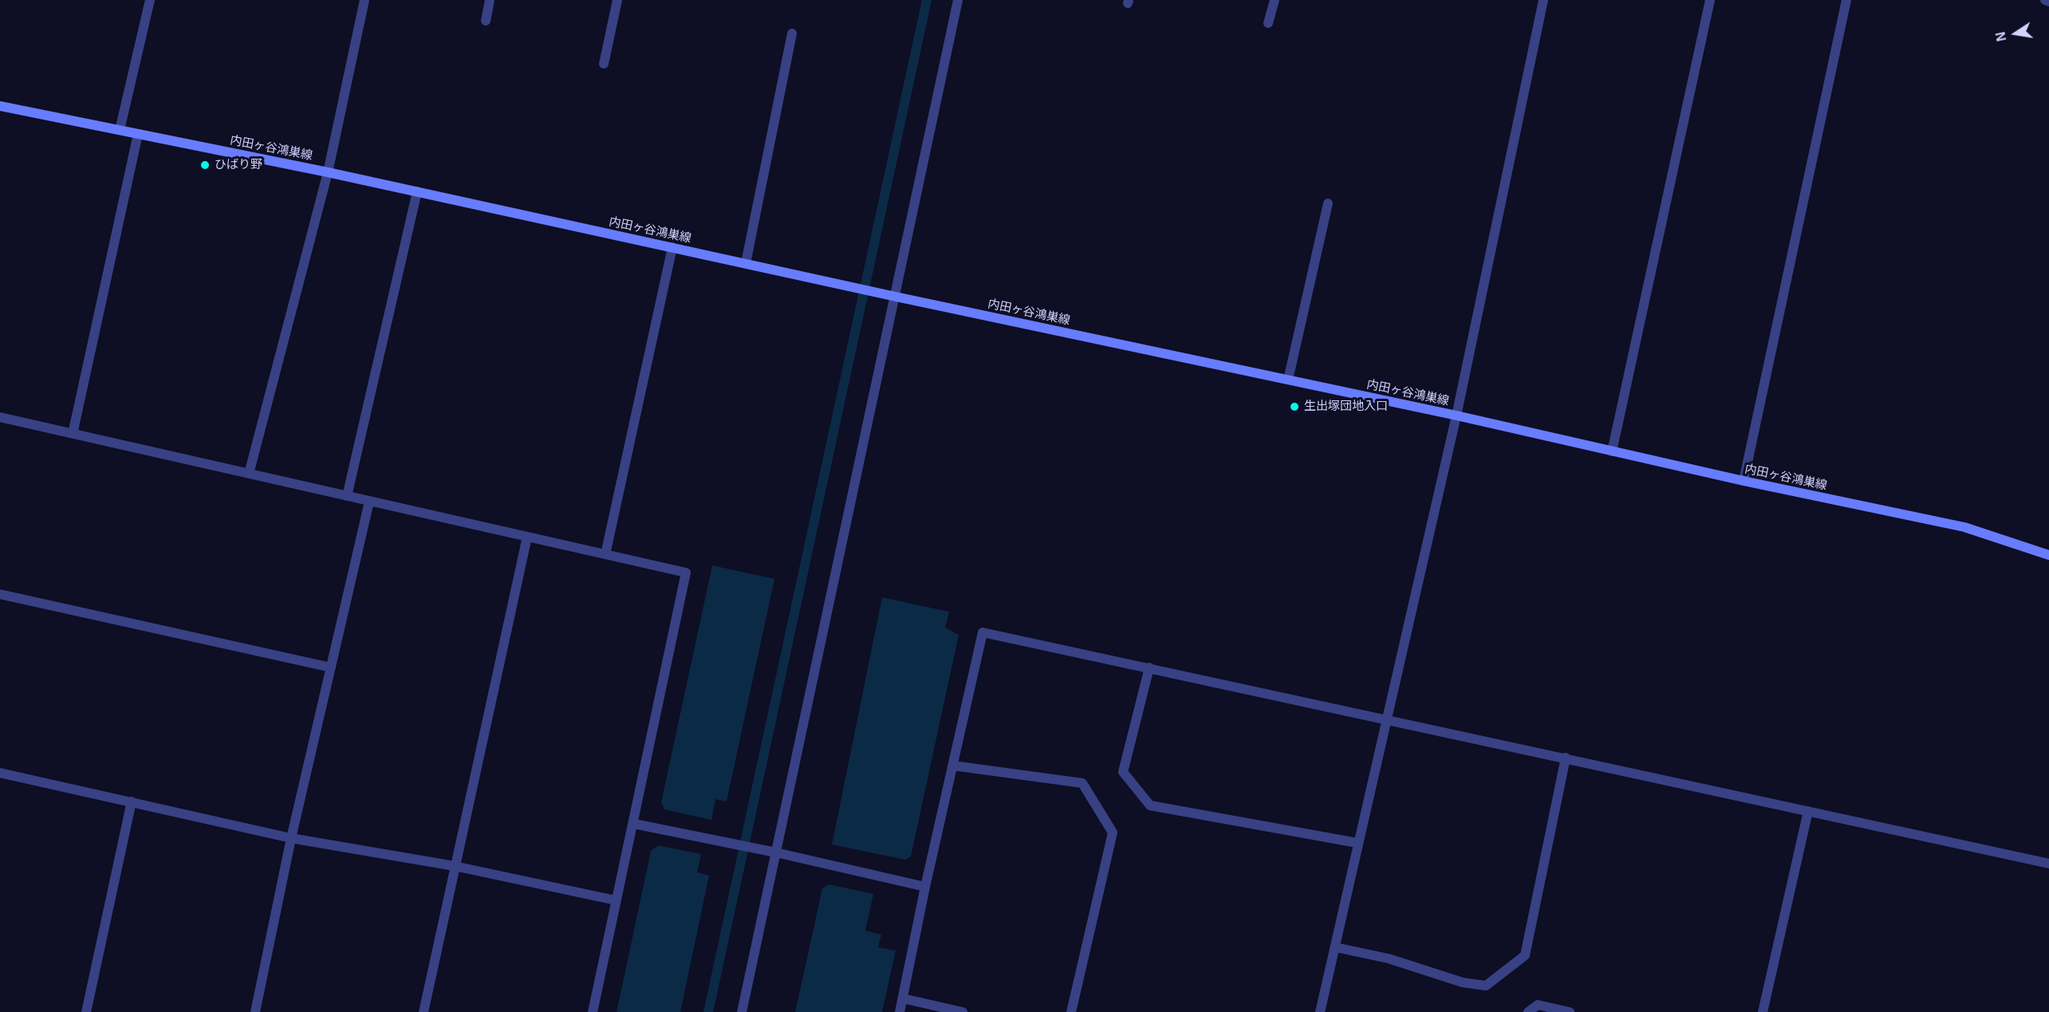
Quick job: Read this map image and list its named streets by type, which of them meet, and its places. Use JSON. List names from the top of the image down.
{
  "streets": {
    "main road": ["内田ヶ谷鴻巣線"]
  },
  "places": ["ひばり野", "生出塚団地入口"],
  "north": "left"
}
